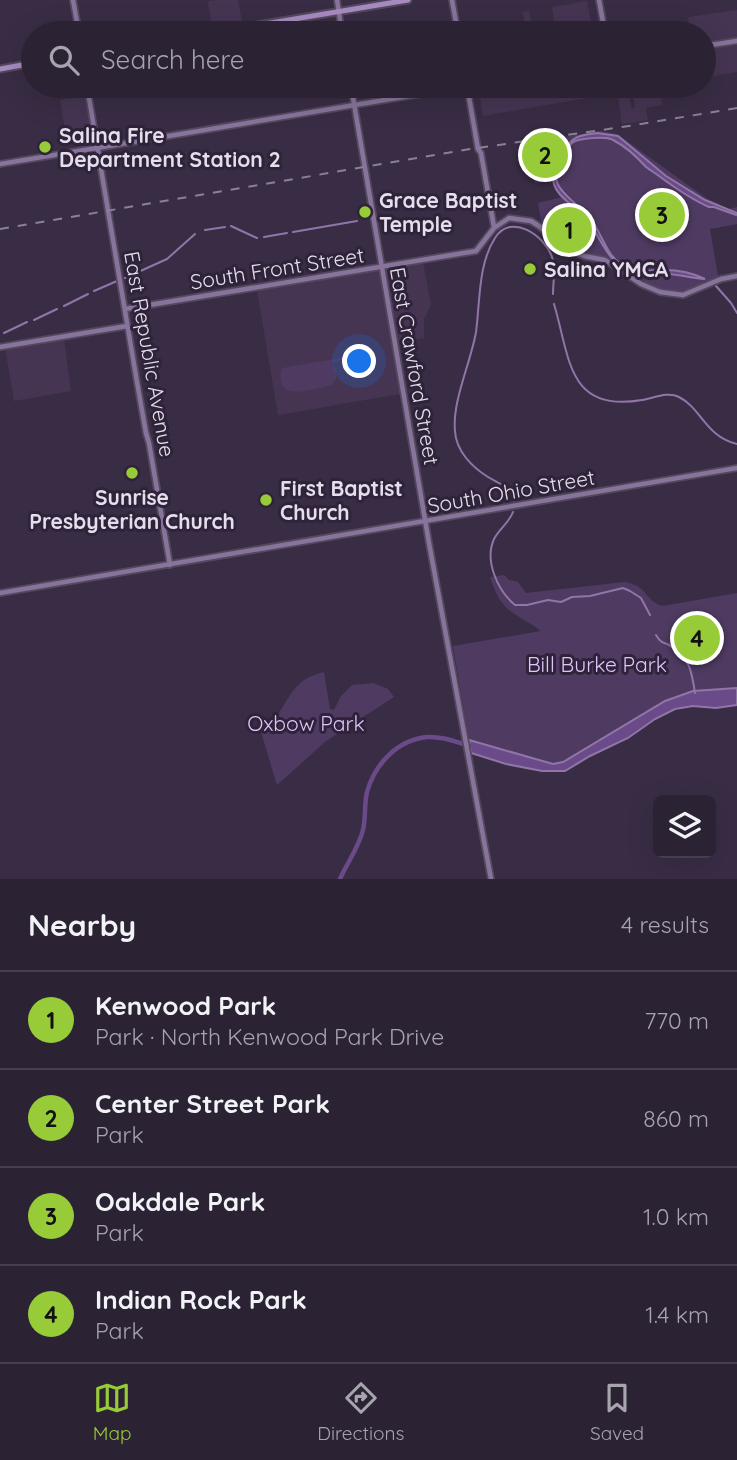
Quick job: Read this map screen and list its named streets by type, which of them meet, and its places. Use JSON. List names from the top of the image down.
{
  "streets": {
    "street": [
      "South Front Street",
      "East Republic Avenue",
      "East Crawford Street",
      "South Ohio Street"
    ]
  },
  "crossings": [
    ["South Front Street", "East Republic Avenue"],
    ["South Front Street", "East Crawford Street"],
    ["East Republic Avenue", "South Ohio Street"],
    ["East Crawford Street", "South Ohio Street"]
  ],
  "parks": ["Bill Burke Park", "Oxbow Park"],
  "places": [
    "Salina Fire Department Station 2",
    "Grace Baptist Temple",
    "Salina YMCA",
    "Sunrise Presbyterian Church",
    "First Baptist Church"
  ],
  "page": {
    "search": "Search here",
    "pins": [
      "2",
      "3",
      "1",
      "4"
    ],
    "heading": ["Nearby", "4 results"],
    "list": [
      {
        "mark": "1",
        "name": "Kenwood Park",
        "note": "Park · North Kenwood Park Drive",
        "value": "770 m"
      },
      {
        "mark": "2",
        "name": "Center Street Park",
        "note": "Park",
        "value": "860 m"
      },
      {
        "mark": "3",
        "name": "Oakdale Park",
        "note": "Park",
        "value": "1.0 km"
      },
      {
        "mark": "4",
        "name": "Indian Rock Park",
        "note": "Park",
        "value": "1.4 km"
      }
    ],
    "nav": ["Map", "Directions", "Saved"]
  }
}
